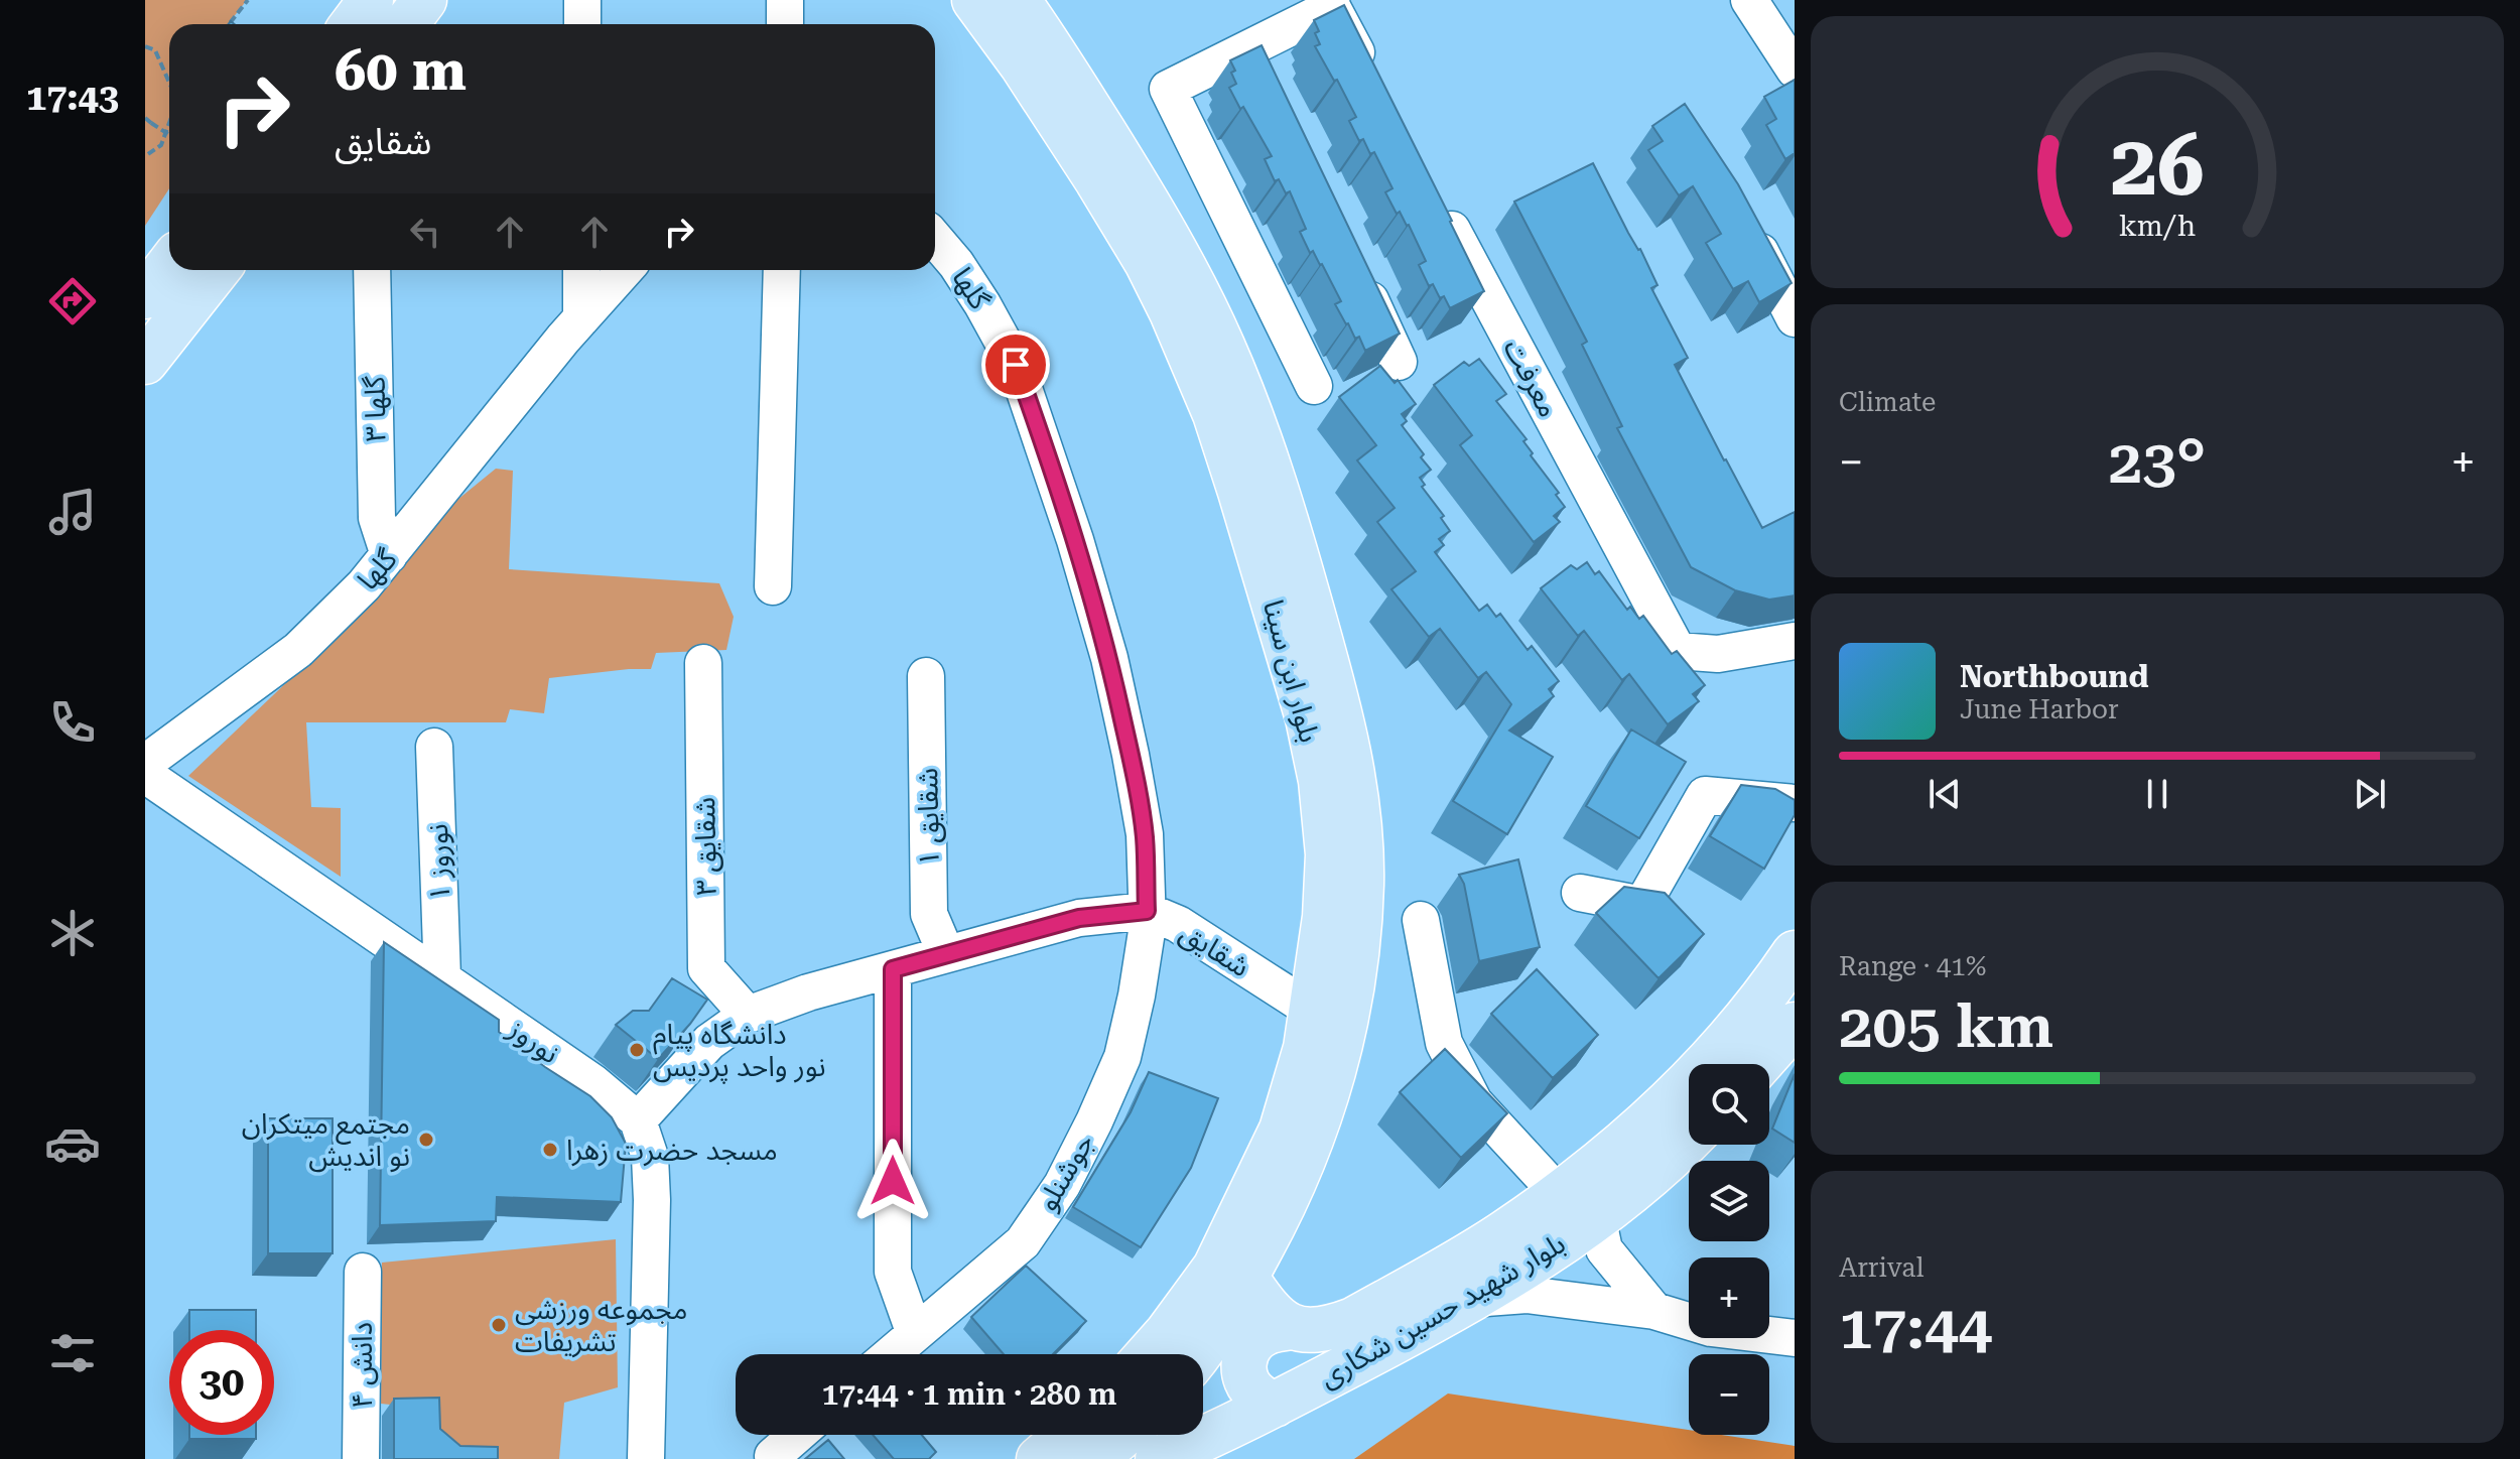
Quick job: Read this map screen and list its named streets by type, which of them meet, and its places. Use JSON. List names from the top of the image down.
{
  "streets": {
    "main road": ["بلوار ابن سینا", "بلوار شهید حسین شکاری"],
    "street": [
      "گلها",
      "معرفت",
      "گلها ۳",
      "شقایق ۱",
      "شقایق ۳",
      "نوروز ۱",
      "شقایق",
      "نوروز",
      "جوشنلو",
      "دانش ۴"
    ]
  },
  "crossings": [
    ["گلها", "گلها ۳"],
    ["گلها", "شقایق"],
    ["گلها", "جوشنلو"],
    ["بلوار ابن سینا", "شقایق"],
    ["شقایق ۱", "شقایق"],
    ["شقایق ۳", "شقایق"],
    ["نوروز ۱", "نوروز"],
    ["شقایق", "نوروز"],
    ["شقایق", "جوشنلو"]
  ],
  "places": [
    "دانشگاه پیام نور واحد پردیس",
    "مجتمع میتکران نو اندیش",
    "مسجد حضرت زهرا",
    "مجموعه ورزشی تشریفات"
  ],
  "page": {
    "tabs": "17:43",
    "turn": ["60 m", "شقایق"],
    "tile": [
      "Climate",
      ["Range · 41%", "205 km"],
      ["Arrival", "17:44"]
    ],
    "heat": ["−", "23°", "+"],
    "song": ["Northbound", "June Harbor"],
    "map_buttons": ["+", "−"],
    "limit": "30",
    "trip": "17:44 · 1 min · 280 m",
    "gauge": ["26", "km/h"]
  }
}
